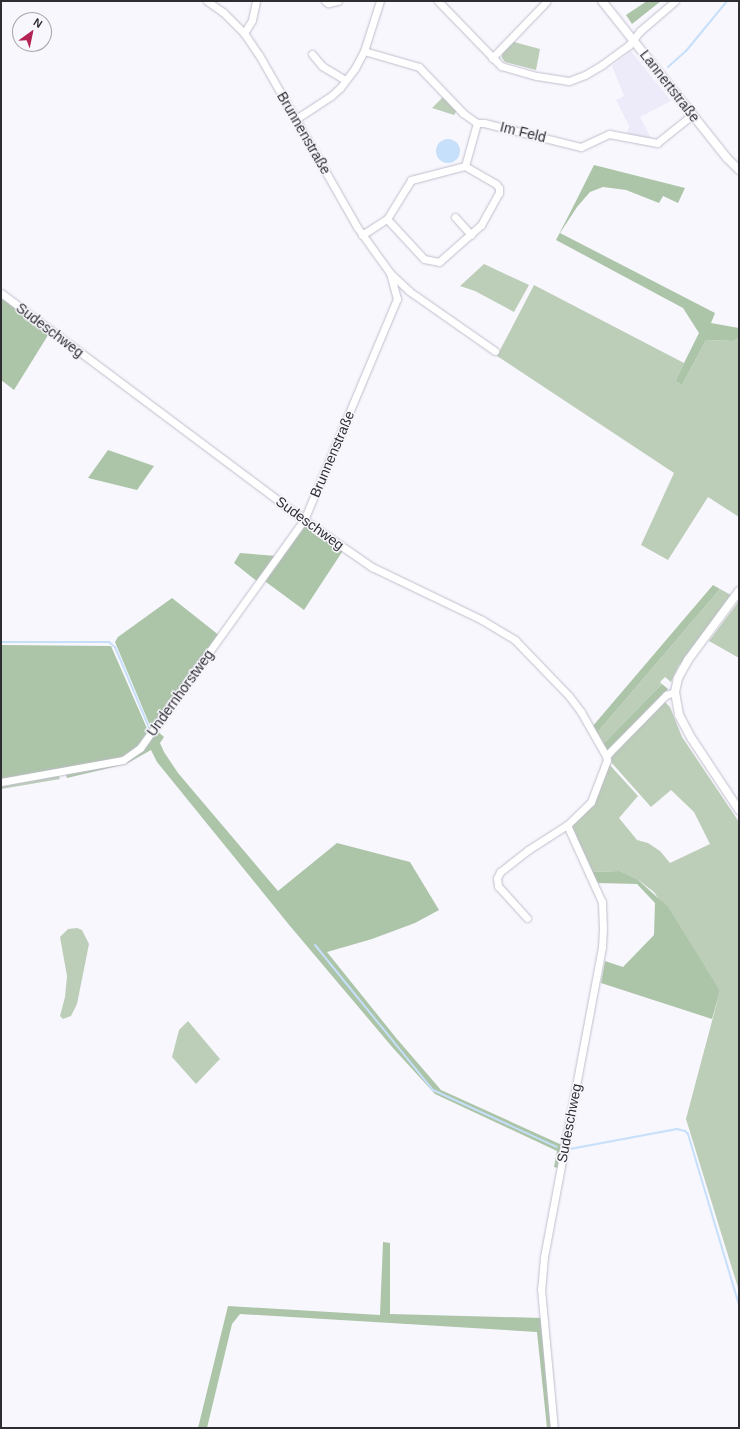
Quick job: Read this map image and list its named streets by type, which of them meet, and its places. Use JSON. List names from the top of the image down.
{
  "streets": {
    "street": [
      "Lannertstraße",
      "Im Feld",
      "Brunnenstraße",
      "Sudeschweg",
      "Undernhorstweg"
    ]
  },
  "crossings": [
    ["Lannertstraße", "Im Feld"],
    ["Brunnenstraße", "Sudeschweg"],
    ["Brunnenstraße", "Undernhorstweg"],
    ["Sudeschweg", "Undernhorstweg"]
  ],
  "north": "top right"
}
